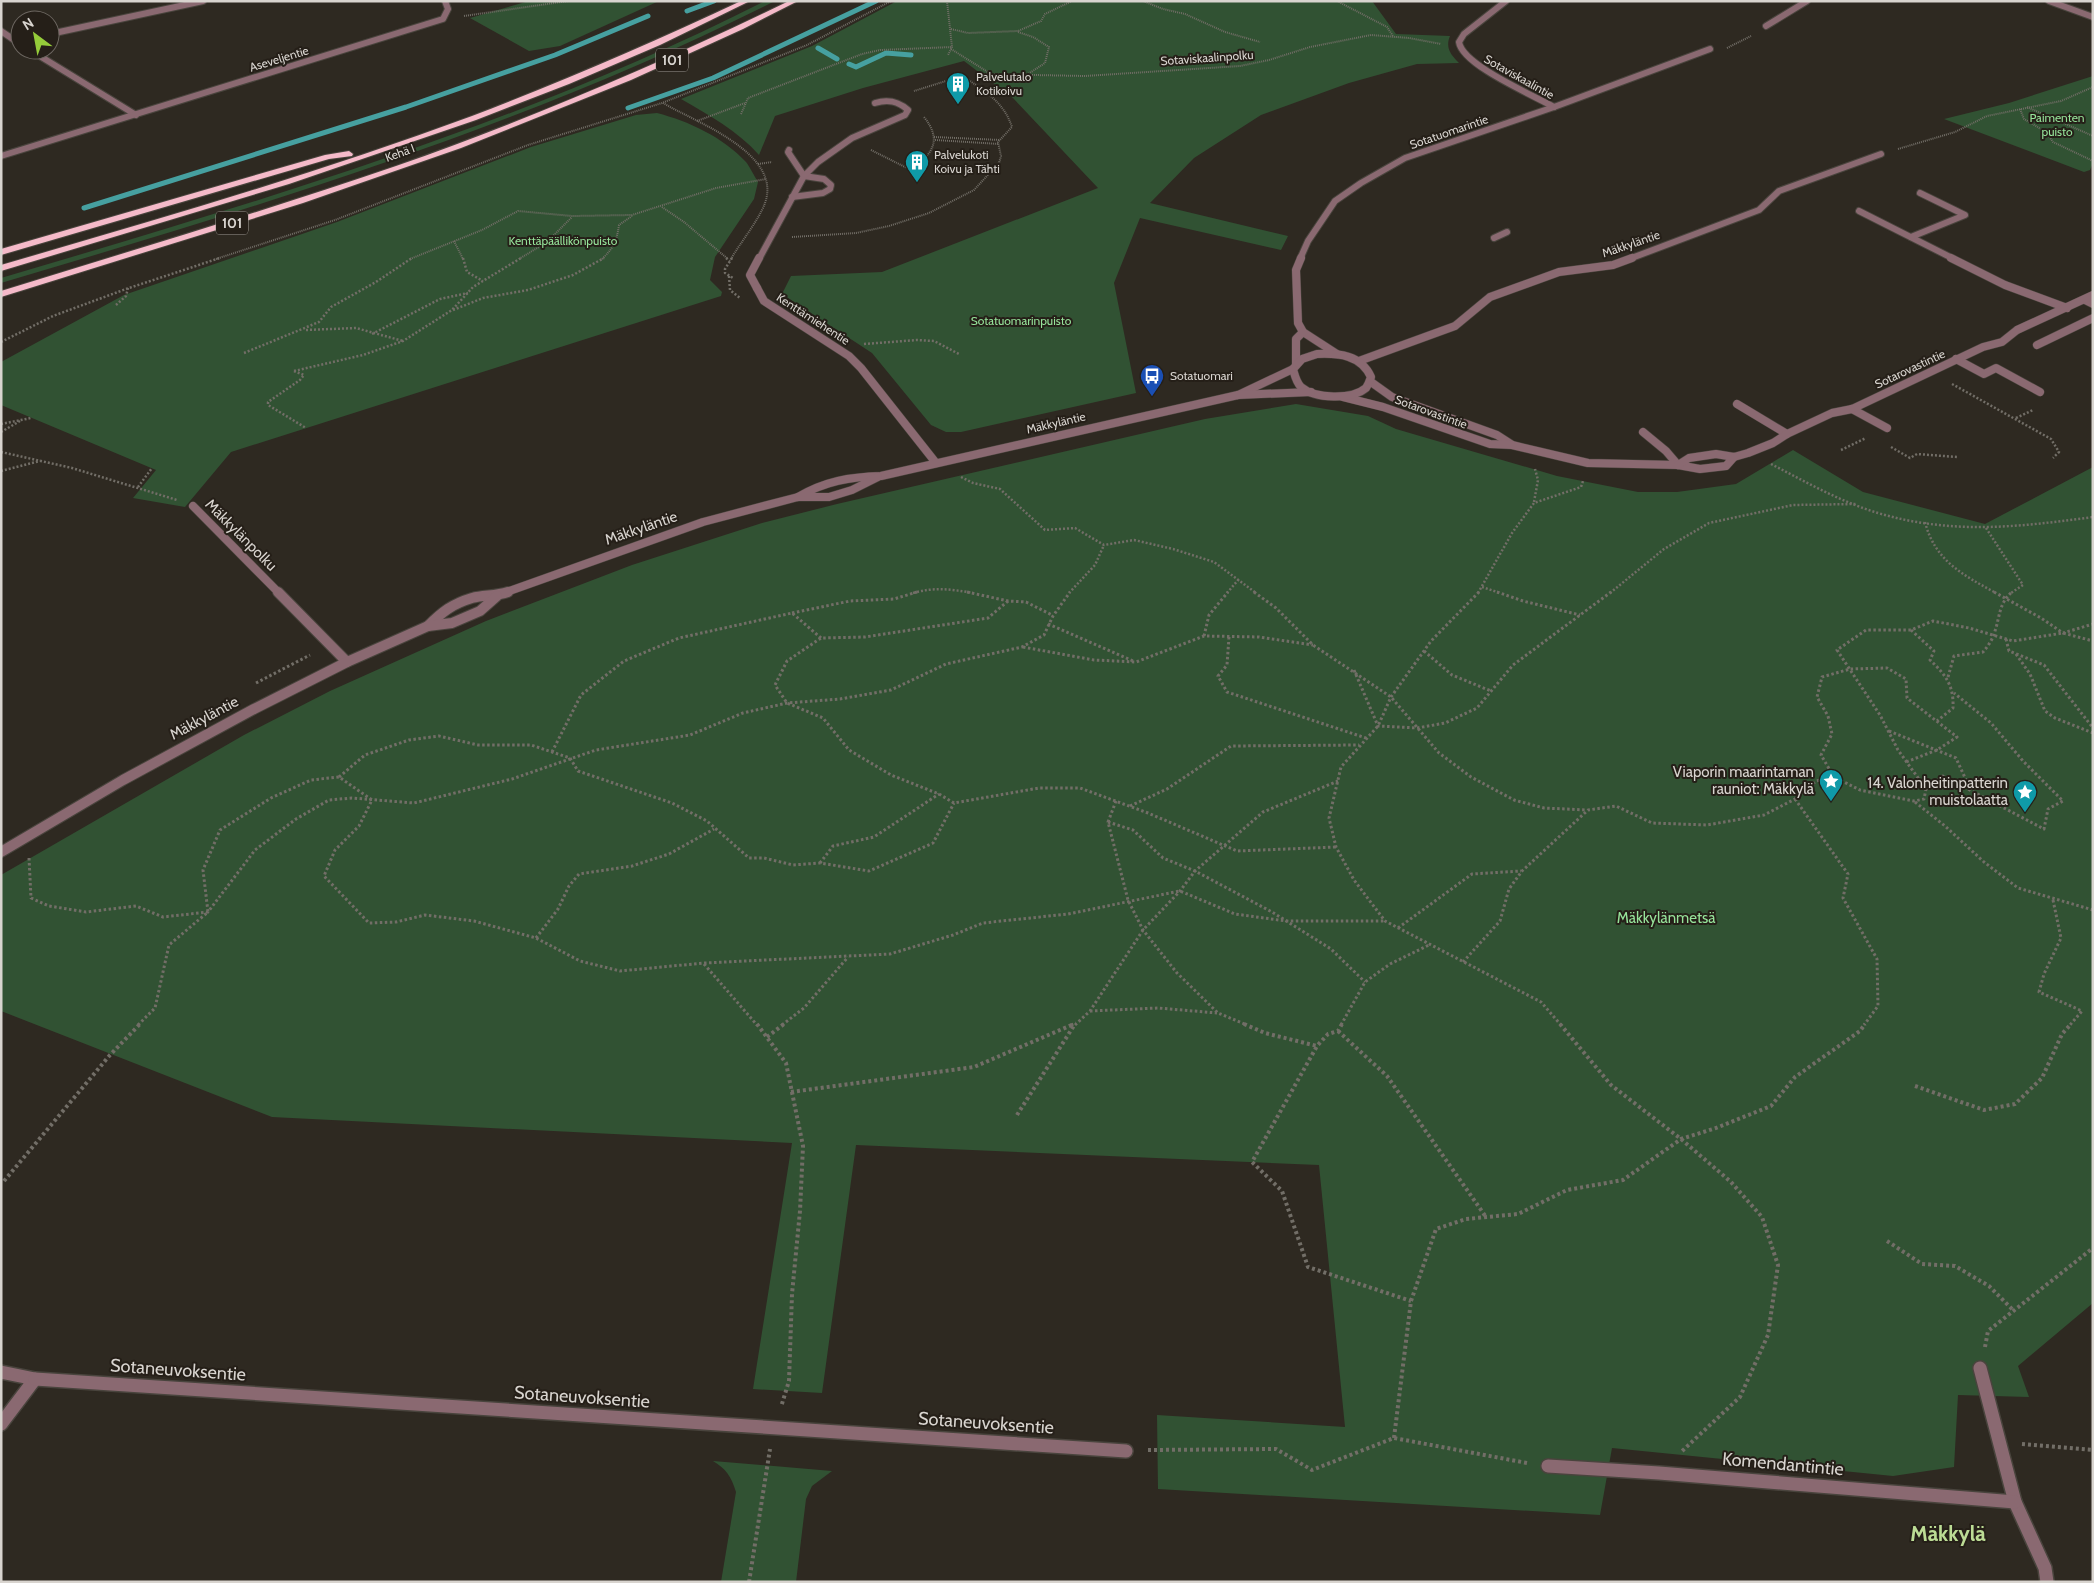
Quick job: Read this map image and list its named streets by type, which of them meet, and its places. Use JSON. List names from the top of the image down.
{
  "streets": {
    "highway": ["101", "Kehä I"],
    "street": [
      "Aseveljentie",
      "Sotaviskaalintie",
      "Sotatuomarintie",
      "Mäkkyläntie",
      "Kenttämiehentie",
      "Sotarovastintie",
      "Mäkkylänpolku",
      "Sotaneuvoksentie",
      "Komendantintie"
    ],
    "path": ["Sotaviskaalinpolku"]
  },
  "crossings": [
    ["Sotaviskaalinpolku", "Sotaviskaalintie"],
    ["101", "Kehä I"],
    ["Sotaviskaalintie", "Sotatuomarintie"],
    ["Mäkkyläntie", "Kenttämiehentie"],
    ["Mäkkyläntie", "Sotarovastintie"],
    ["Mäkkyläntie", "Mäkkylänpolku"]
  ],
  "districts": ["Mäkkylä"],
  "parks": [
    "Paimenten puisto",
    "Kenttäpäällikönpuisto",
    "Sotatuomarinpuisto",
    "Mäkkylänmetsä"
  ],
  "places": {
    "building": ["Palvelutalo Kotikoivu", "Palvelukoti Koivu ja Tähti"],
    "bus stop": ["Sotatuomari"],
    "place": ["Viaporin maarintaman rauniot: Mäkkylä", "14. Valonheitinpatterin muistolaatta"]
  },
  "north": "top left"
}
